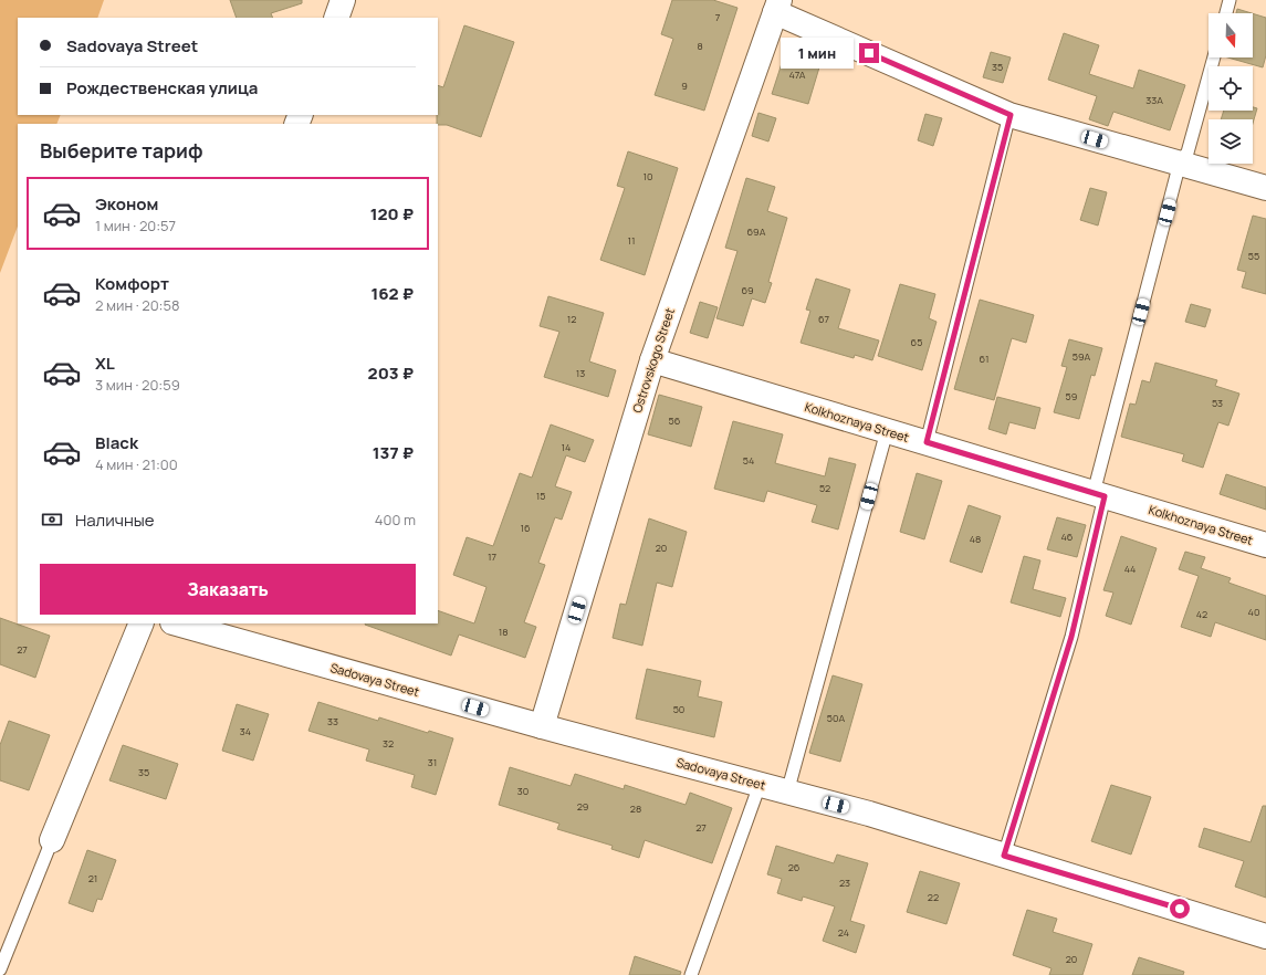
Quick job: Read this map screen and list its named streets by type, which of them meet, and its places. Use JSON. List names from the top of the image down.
{
  "streets": {
    "street": ["Ostrovskogo Street", "Kolkhoznaya Street", "Sadovaya Street"]
  },
  "crossings": [
    ["Ostrovskogo Street", "Kolkhoznaya Street"],
    ["Ostrovskogo Street", "Sadovaya Street"]
  ],
  "house_numbers": [
    "7",
    "8",
    "35",
    "47А",
    "9",
    "33А",
    "10",
    "69А",
    "11",
    "55",
    "69",
    "12",
    "67",
    "65",
    "59А",
    "61",
    "13",
    "59",
    "53",
    "56",
    "14",
    "54",
    "52",
    "15",
    "16",
    "46",
    "48",
    "20",
    "17",
    "44",
    "40",
    "42",
    "18",
    "27",
    "50",
    "50А",
    "33",
    "34",
    "32",
    "31",
    "35",
    "30",
    "29",
    "28",
    "27",
    "26",
    "21",
    "23",
    "22",
    "24",
    "20"
  ],
  "north": "bottom",
  "page": {
    "banner": ["Sadovaya Street", "Рождественская улица"],
    "bubble": "1 мин",
    "heading": "Выберите тариф",
    "list": [
      {
        "name": "Эконом",
        "note": "1 мин · 20:57",
        "value": "120 ₽"
      },
      {
        "name": "Комфорт",
        "note": "2 мин · 20:58",
        "value": "162 ₽"
      },
      {
        "name": "XL",
        "note": "3 мин · 20:59",
        "value": "203 ₽"
      },
      {
        "name": "Black",
        "note": "4 мин · 21:00",
        "value": "137 ₽"
      }
    ],
    "pay": ["Наличные", "400 m"],
    "buttons": "Заказать"
  }
}
